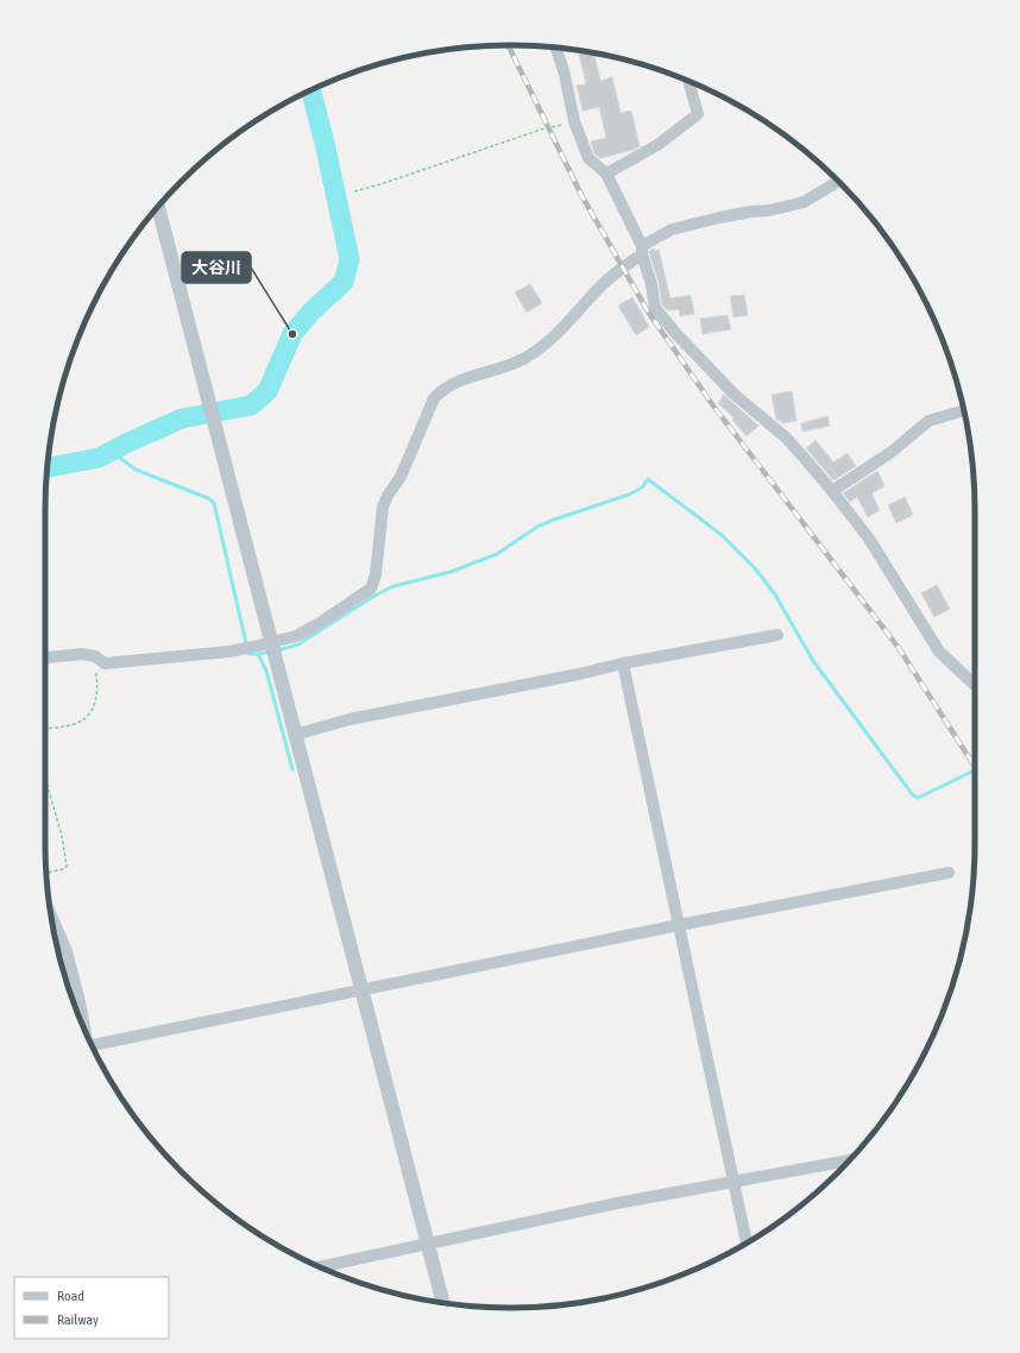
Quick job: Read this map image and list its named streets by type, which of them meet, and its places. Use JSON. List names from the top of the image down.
{
  "places": ["大谷川"],
  "legend": ["Road", "Railway"]
}
